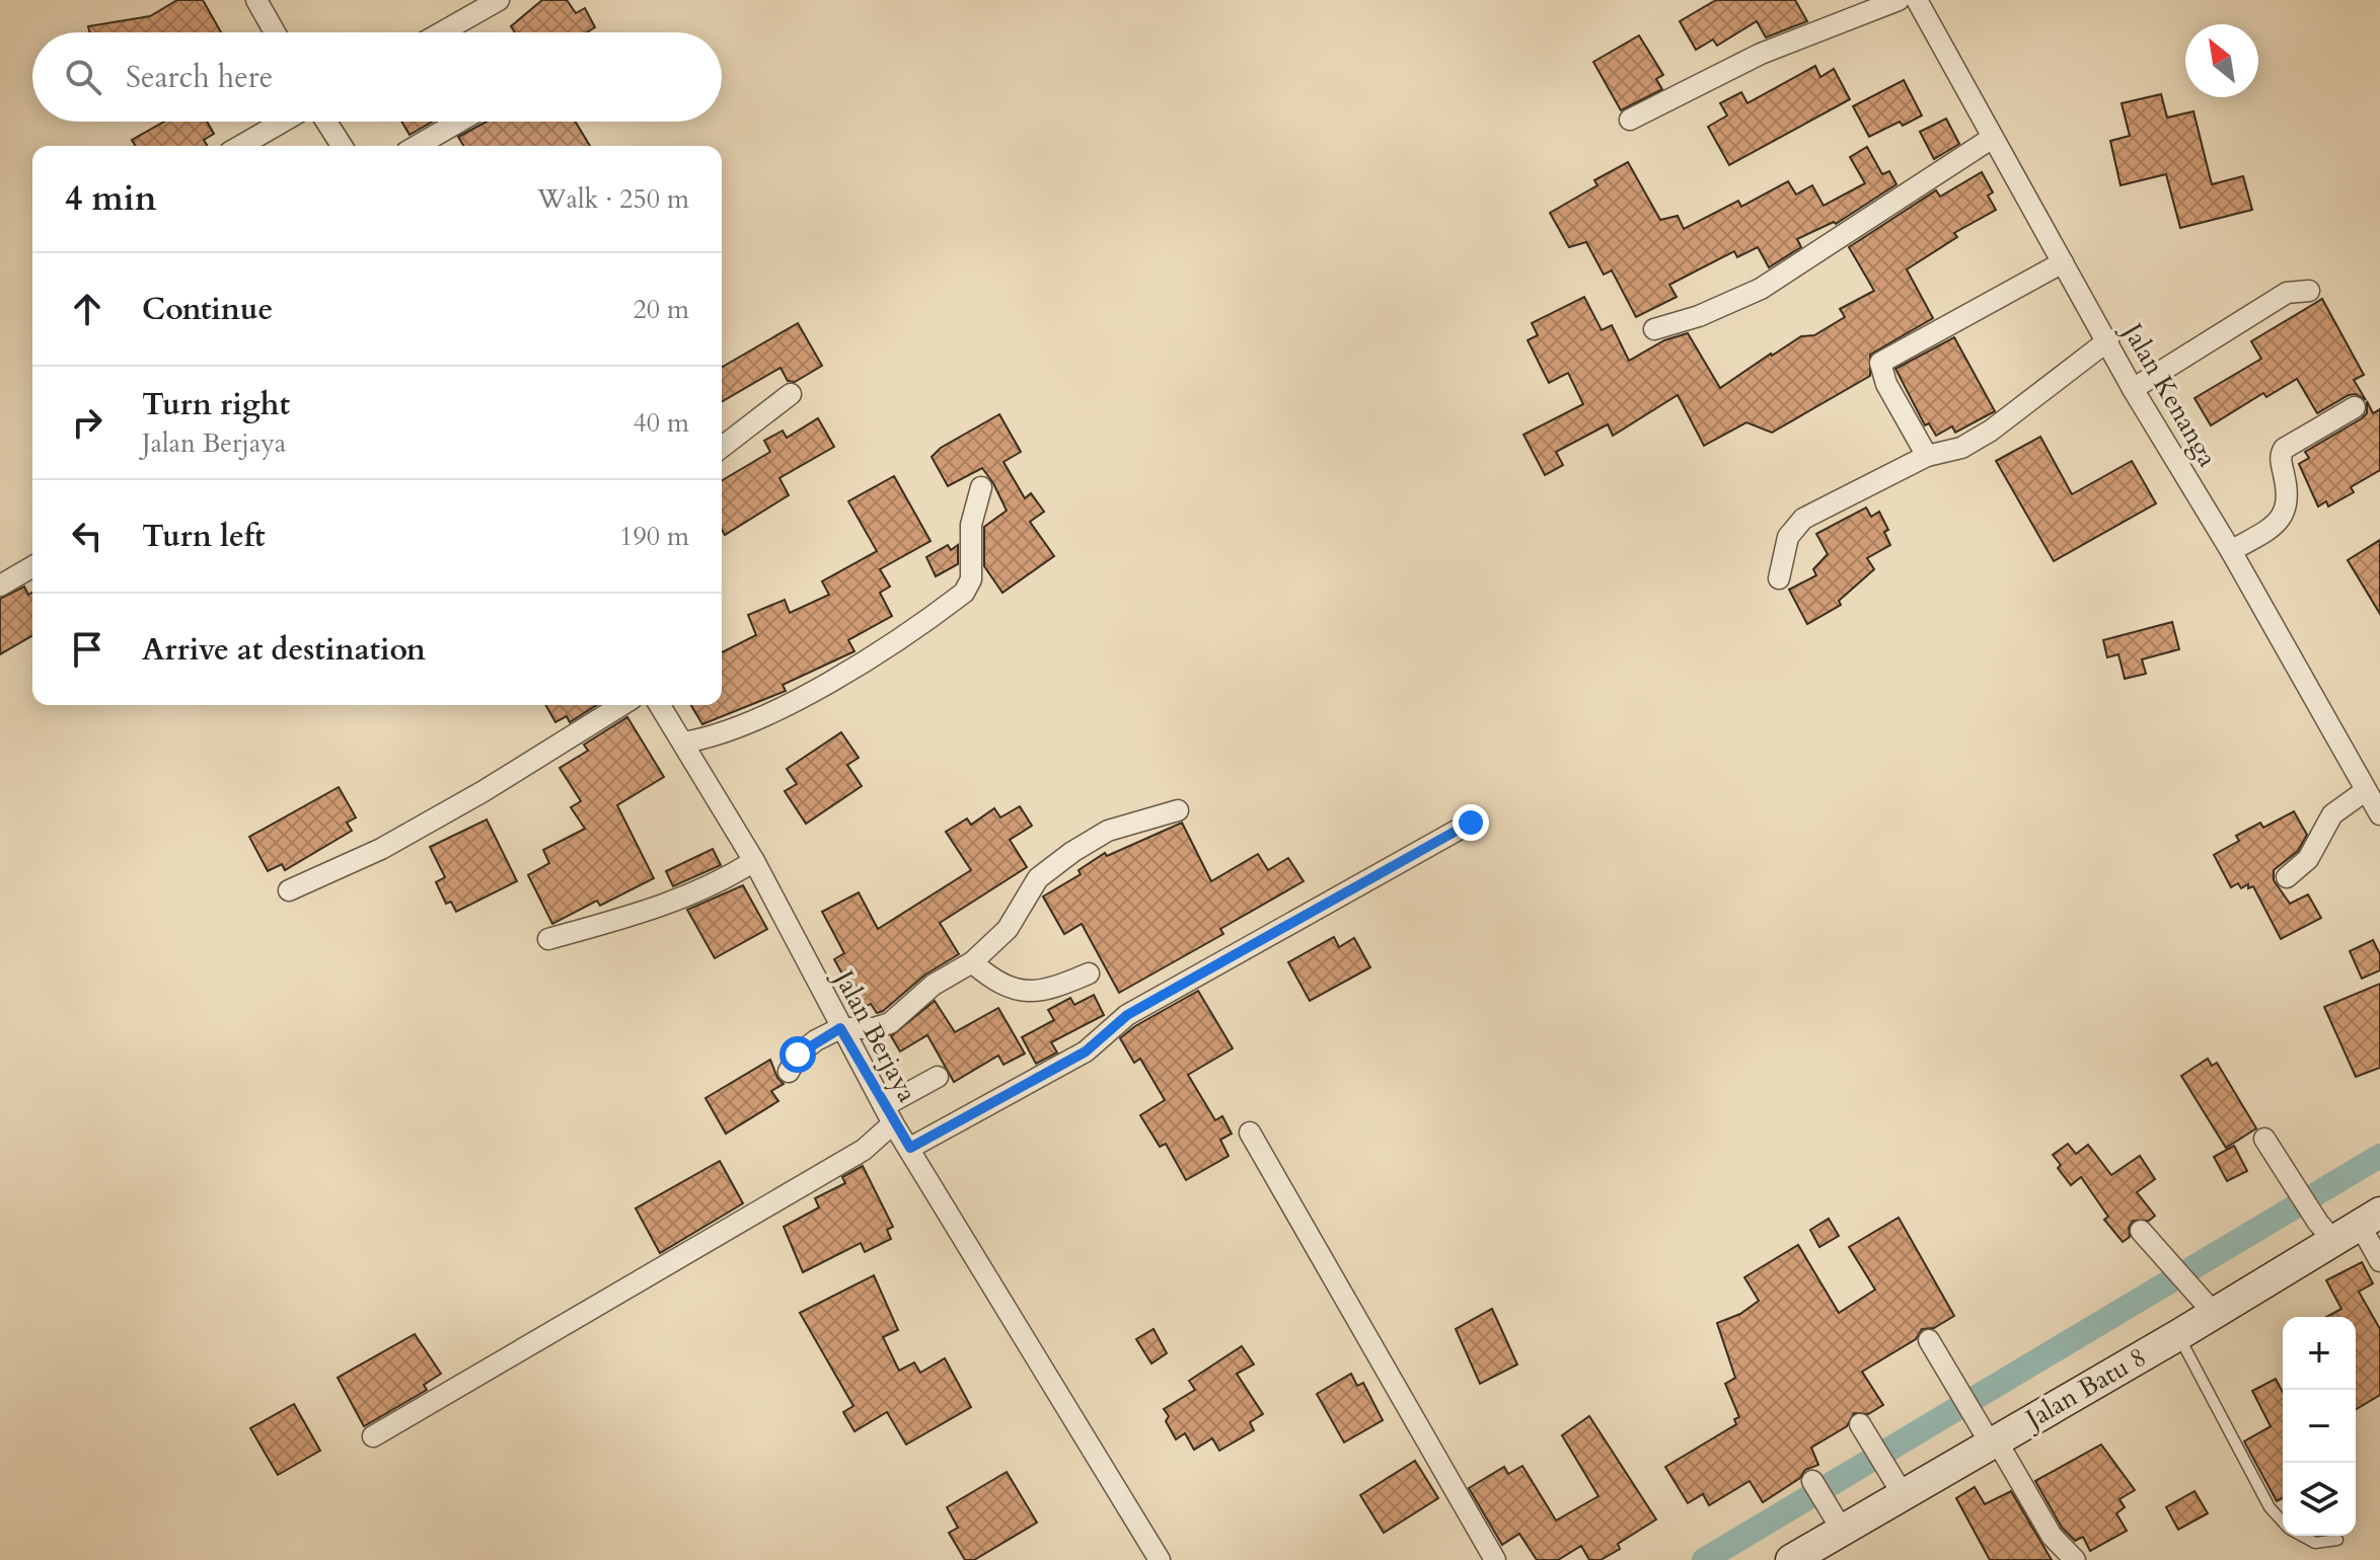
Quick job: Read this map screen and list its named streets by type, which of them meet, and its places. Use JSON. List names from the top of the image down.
{
  "streets": {
    "street": ["Jalan Kenanga", "Jalan Berjaya", "Jalan Batu 8"]
  },
  "north": "top left",
  "page": {
    "search": "Search here",
    "heading": ["4 min", "Walk · 250 m"],
    "list": [
      ["Continue", "20 m"],
      ["Turn right", "Jalan Berjaya", "40 m"],
      ["Turn left", "190 m"],
      "Arrive at destination"
    ],
    "map_buttons": ["+", "−"]
  }
}
